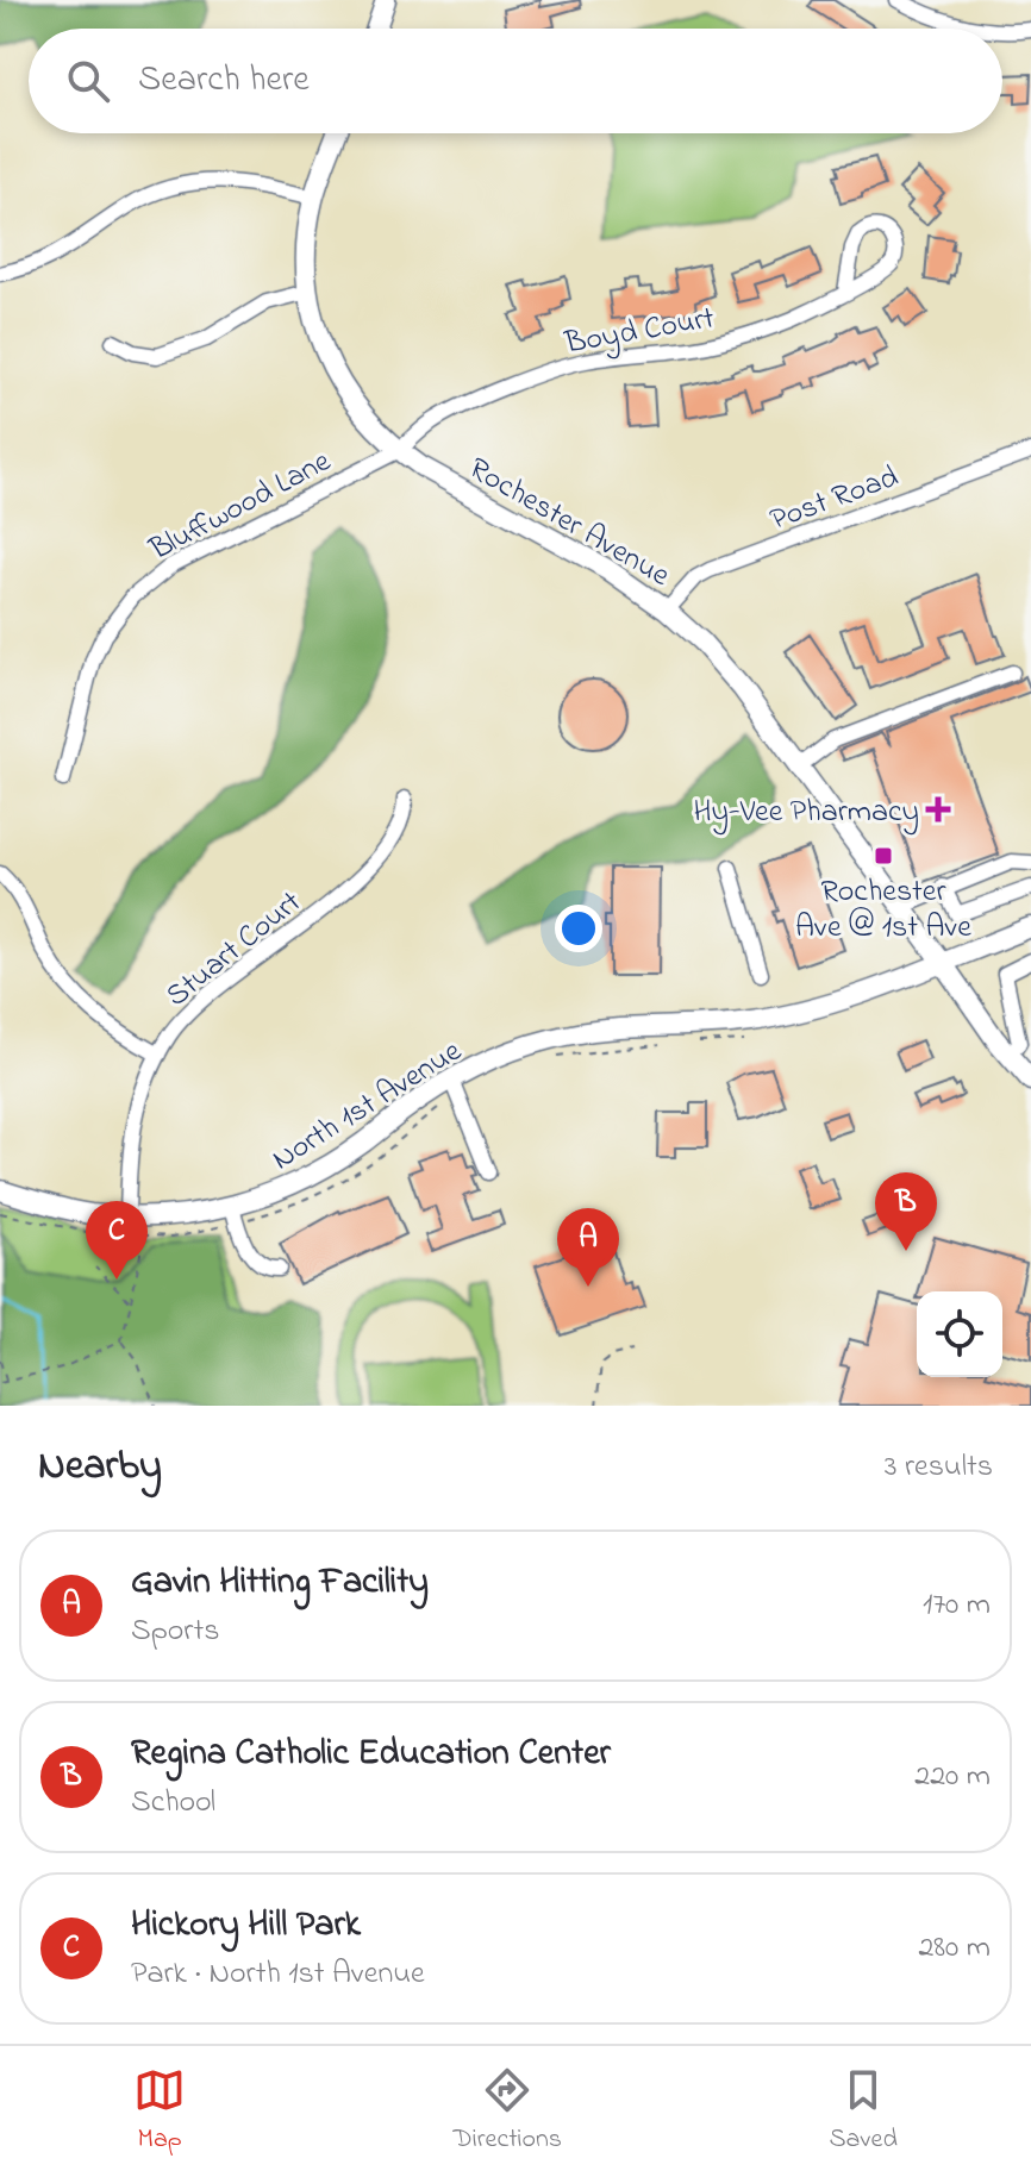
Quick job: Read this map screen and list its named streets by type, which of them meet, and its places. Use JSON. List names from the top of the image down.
{
  "streets": {
    "main road": ["Rochester Avenue", "North 1st Avenue"],
    "street": [
      "Boyd Court",
      "Post Road",
      "Bluffwood Lane",
      "Stuart Court"
    ]
  },
  "crossings": [
    ["Boyd Court", "Bluffwood Lane"],
    ["Boyd Court", "Rochester Avenue"],
    ["Post Road", "Rochester Avenue"],
    ["Bluffwood Lane", "Rochester Avenue"],
    ["Rochester Avenue", "North 1st Avenue"],
    ["Stuart Court", "North 1st Avenue"]
  ],
  "places": {
    "health": ["Hy-Vee Pharmacy"],
    "transit": ["Rochester Ave @ 1st Ave"]
  },
  "page": {
    "search": "Search here",
    "pins": ["B", "C", "A"],
    "heading": ["Nearby", "3 results"],
    "list": [
      {
        "mark": "A",
        "name": "Gavin Hitting Facility",
        "note": "Sports",
        "value": "170 m"
      },
      {
        "mark": "B",
        "name": "Regina Catholic Education Center",
        "note": "School",
        "value": "220 m"
      },
      {
        "mark": "C",
        "name": "Hickory Hill Park",
        "note": "Park · North 1st Avenue",
        "value": "280 m"
      }
    ],
    "nav": ["Map", "Directions", "Saved"]
  }
}
